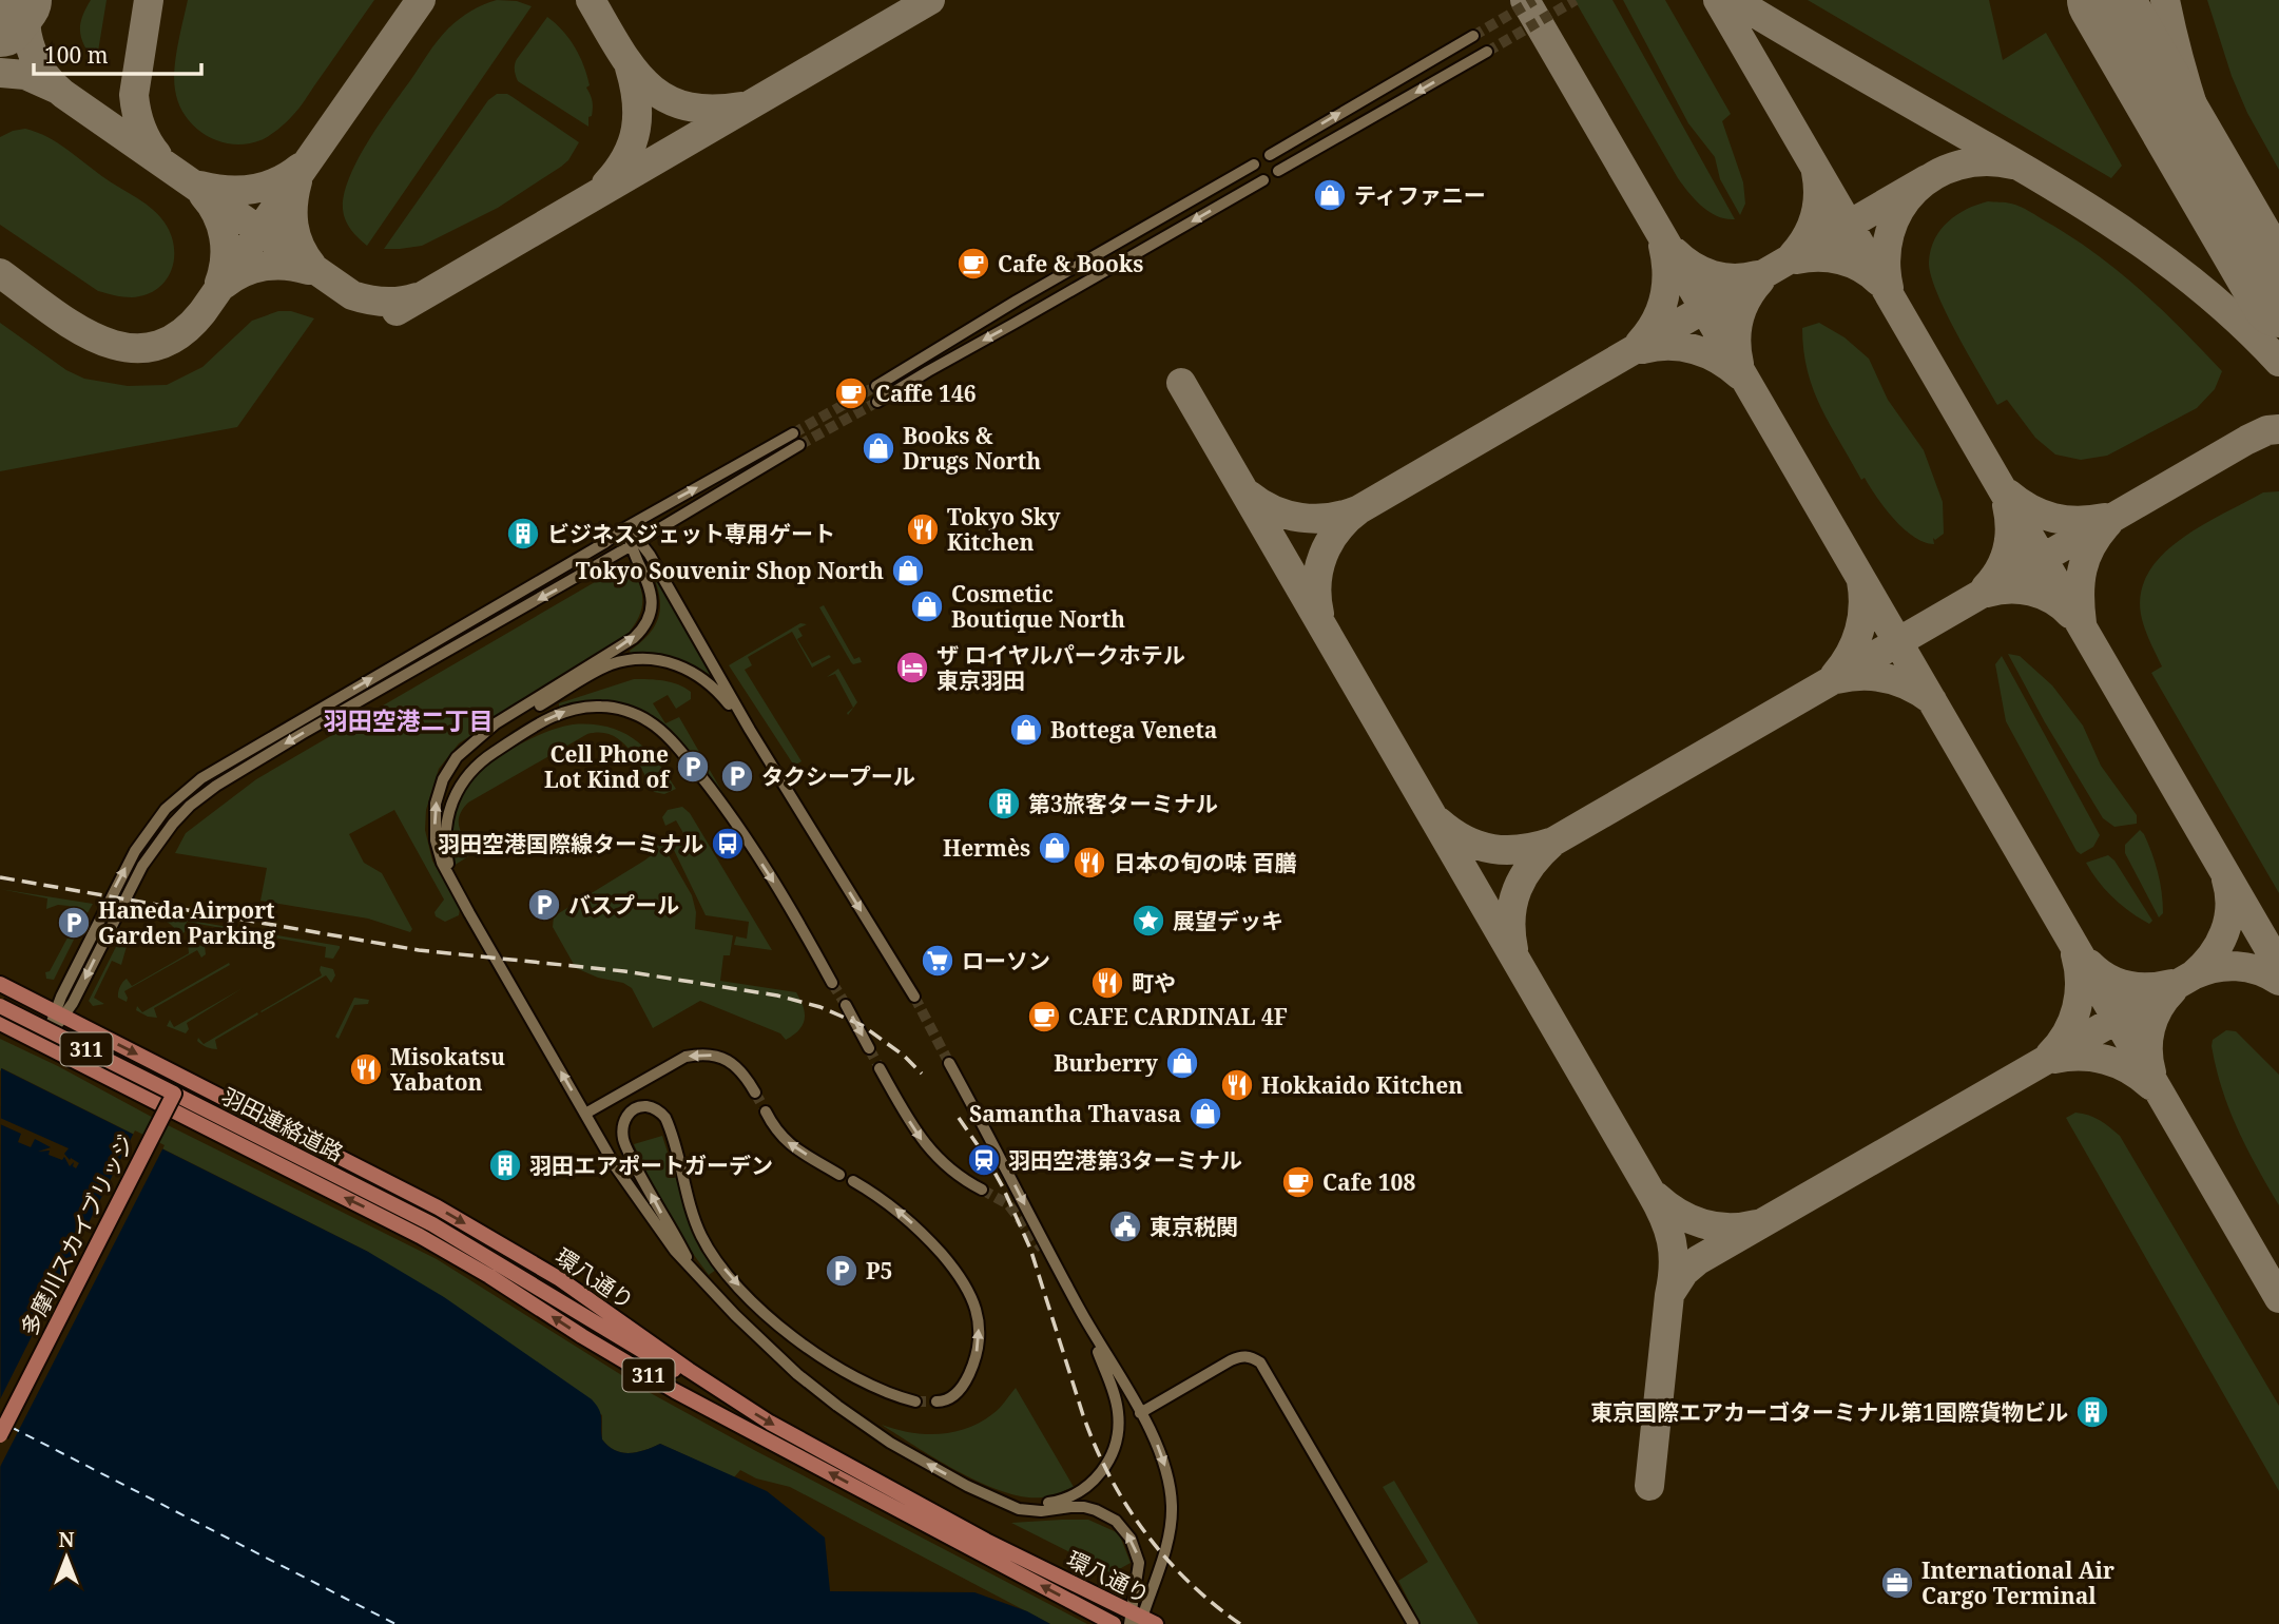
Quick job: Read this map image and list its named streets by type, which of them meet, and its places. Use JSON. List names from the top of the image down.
{
  "streets": {
    "main road": [
      "311",
      "羽田連絡道路",
      "多摩川スカイブリッジ",
      "環八通り"
    ]
  },
  "crossings": [
    ["羽田連絡道路", "多摩川スカイブリッジ"]
  ],
  "districts": ["羽田空港二丁目"],
  "places": {
    "shop": [
      "ティファニー",
      "Books & Drugs North",
      "Tokyo Souvenir Shop North",
      "Cosmetic Boutique North",
      "Bottega Veneta",
      "Hermès",
      "Burberry",
      "Samantha Thavasa"
    ],
    "cafe": [
      "Cafe & Books",
      "Caffe 146",
      "CAFE CARDINAL 4F",
      "Cafe 108"
    ],
    "restaurant": [
      "Tokyo Sky Kitchen",
      "日本の旬の味 百膳",
      "町や",
      "Misokatsu Yabaton",
      "Hokkaido Kitchen"
    ],
    "building": [
      "ビジネスジェット専用ゲート",
      "第3旅客ターミナル",
      "羽田エアポートガーデン",
      "東京国際エアカーゴターミナル第1国際貨物ビル"
    ],
    "hotel": ["ザ ロイヤルパークホテル 東京羽田"],
    "parking": [
      "Cell Phone Lot Kind of",
      "タクシープール",
      "バスプール",
      "Haneda Airport Garden Parking",
      "P5"
    ],
    "bus stop": ["羽田空港国際線ターミナル"],
    "place": ["展望デッキ"],
    "supermarket": ["ローソン"],
    "station": ["羽田空港第3ターミナル"],
    "public building": ["東京税関"],
    "office": ["International Air Cargo Terminal"]
  },
  "scale_bar": "100 m",
  "north": "top"
}
